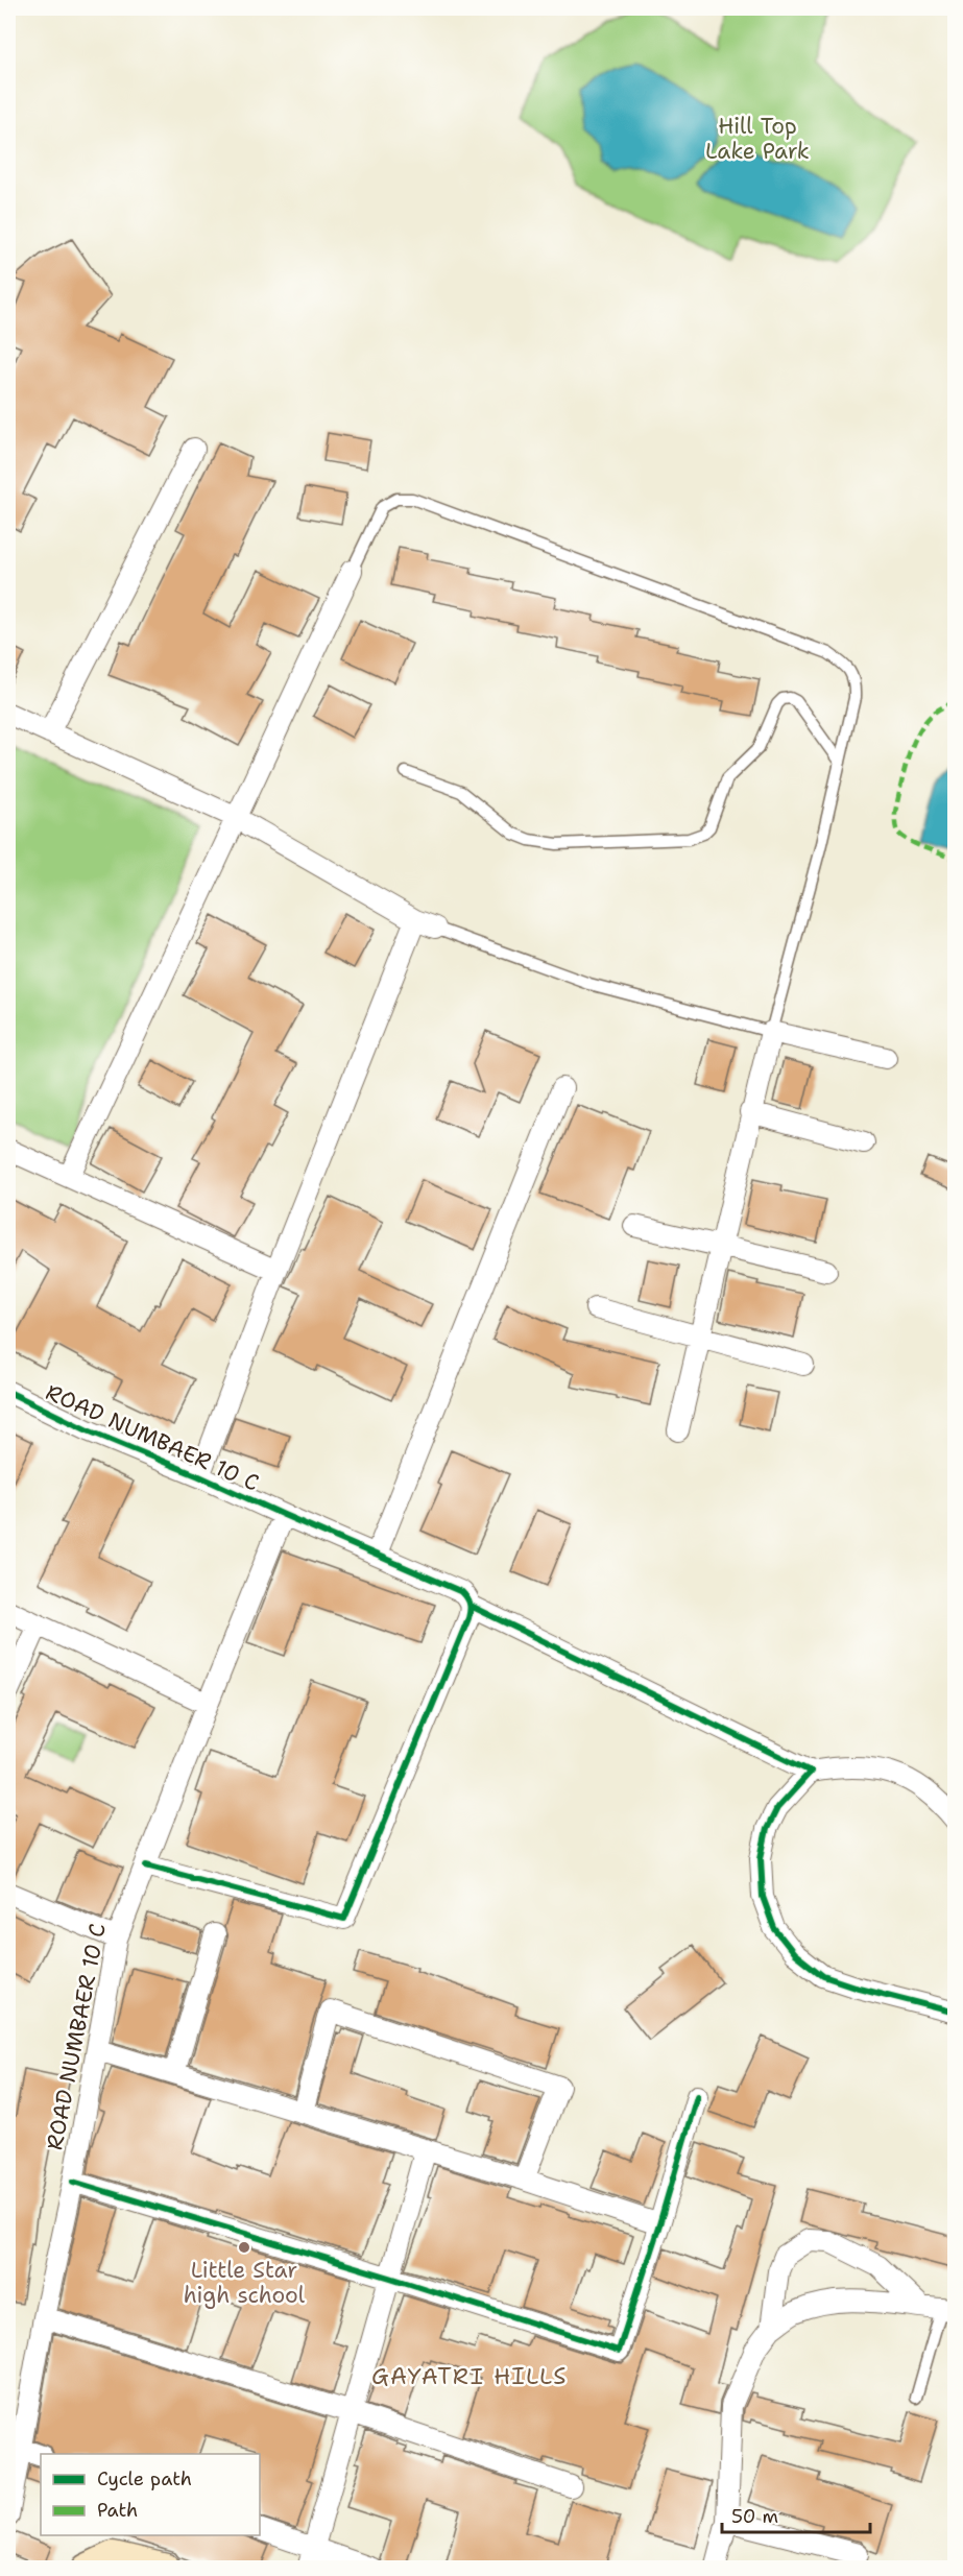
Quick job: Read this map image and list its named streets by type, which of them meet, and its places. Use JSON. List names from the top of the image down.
{
  "streets": {
    "street": ["ROAD NUMBAER 10 C"]
  },
  "districts": ["GAYATRI HILLS"],
  "parks": ["Hill Top Lake Park"],
  "places": ["Little Star high school"],
  "legend": ["Cycle path", "Path"],
  "scale_bar": "50 m"
}
